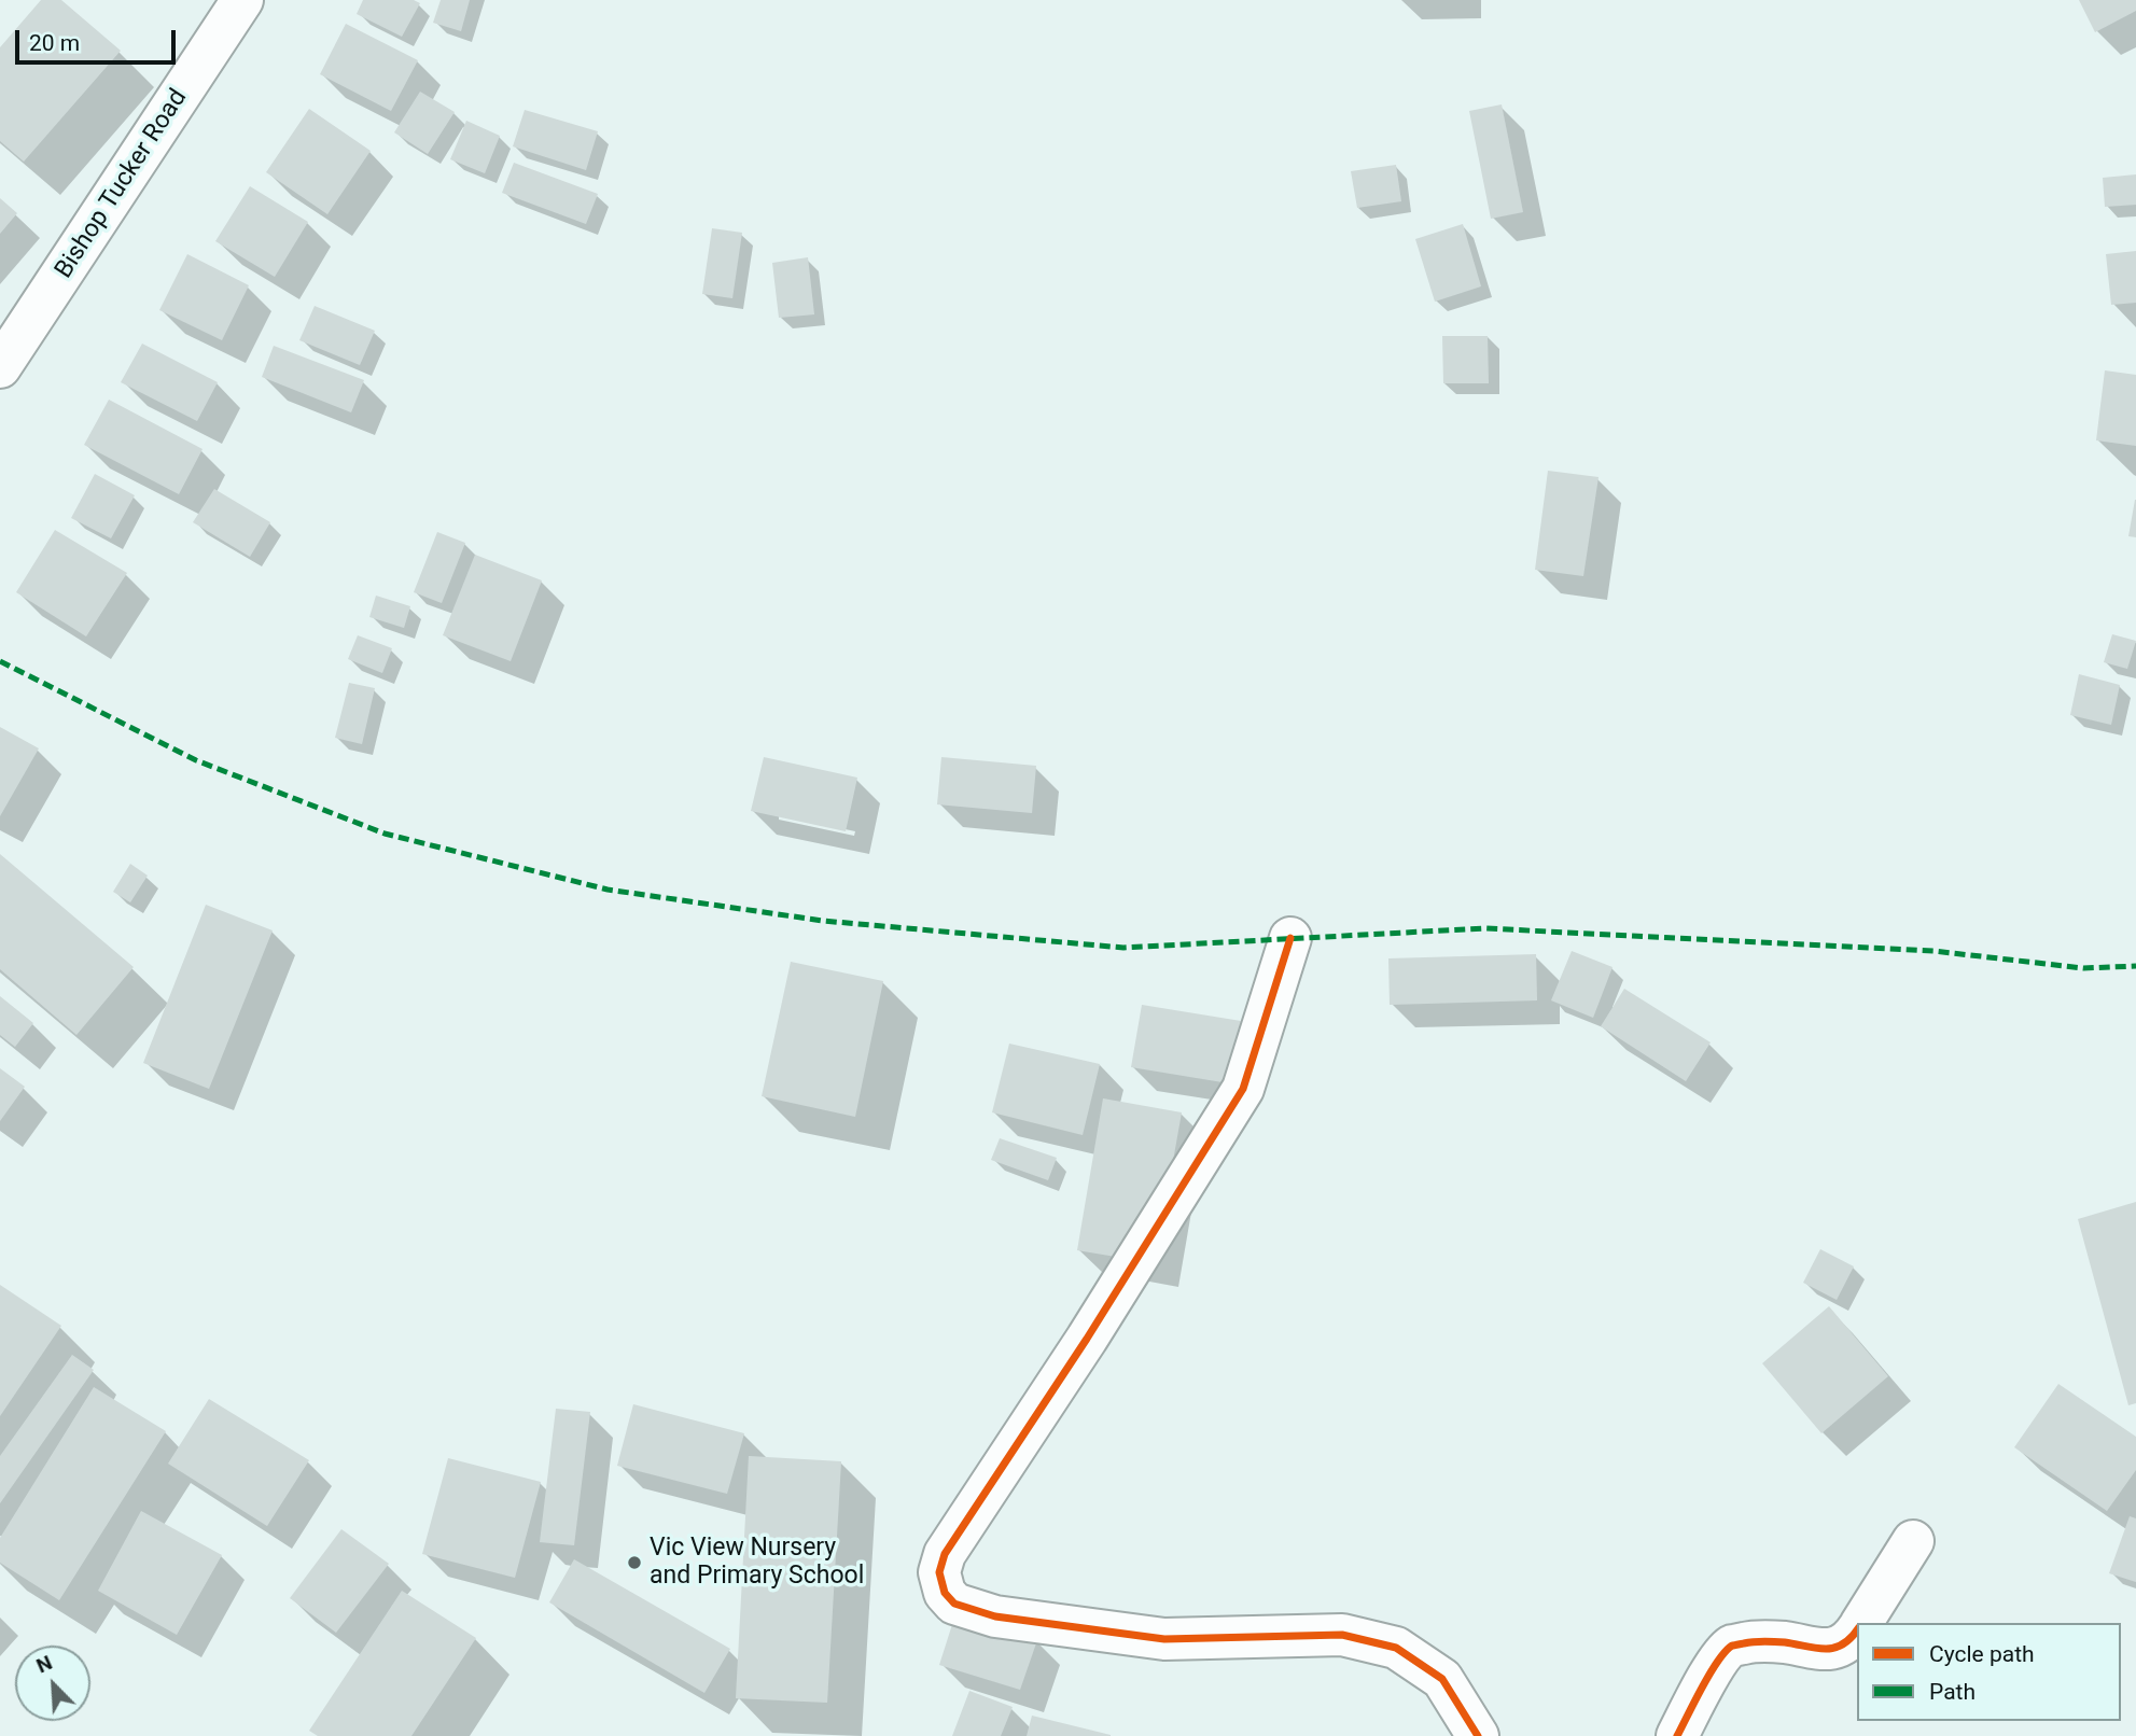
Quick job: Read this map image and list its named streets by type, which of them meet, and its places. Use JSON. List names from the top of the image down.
{
  "streets": {
    "street": ["Bishop Tucker Road"]
  },
  "places": ["Vic View Nursery and Primary School"],
  "legend": ["Cycle path", "Path"],
  "scale_bar": "20 m",
  "north": "top left"
}
